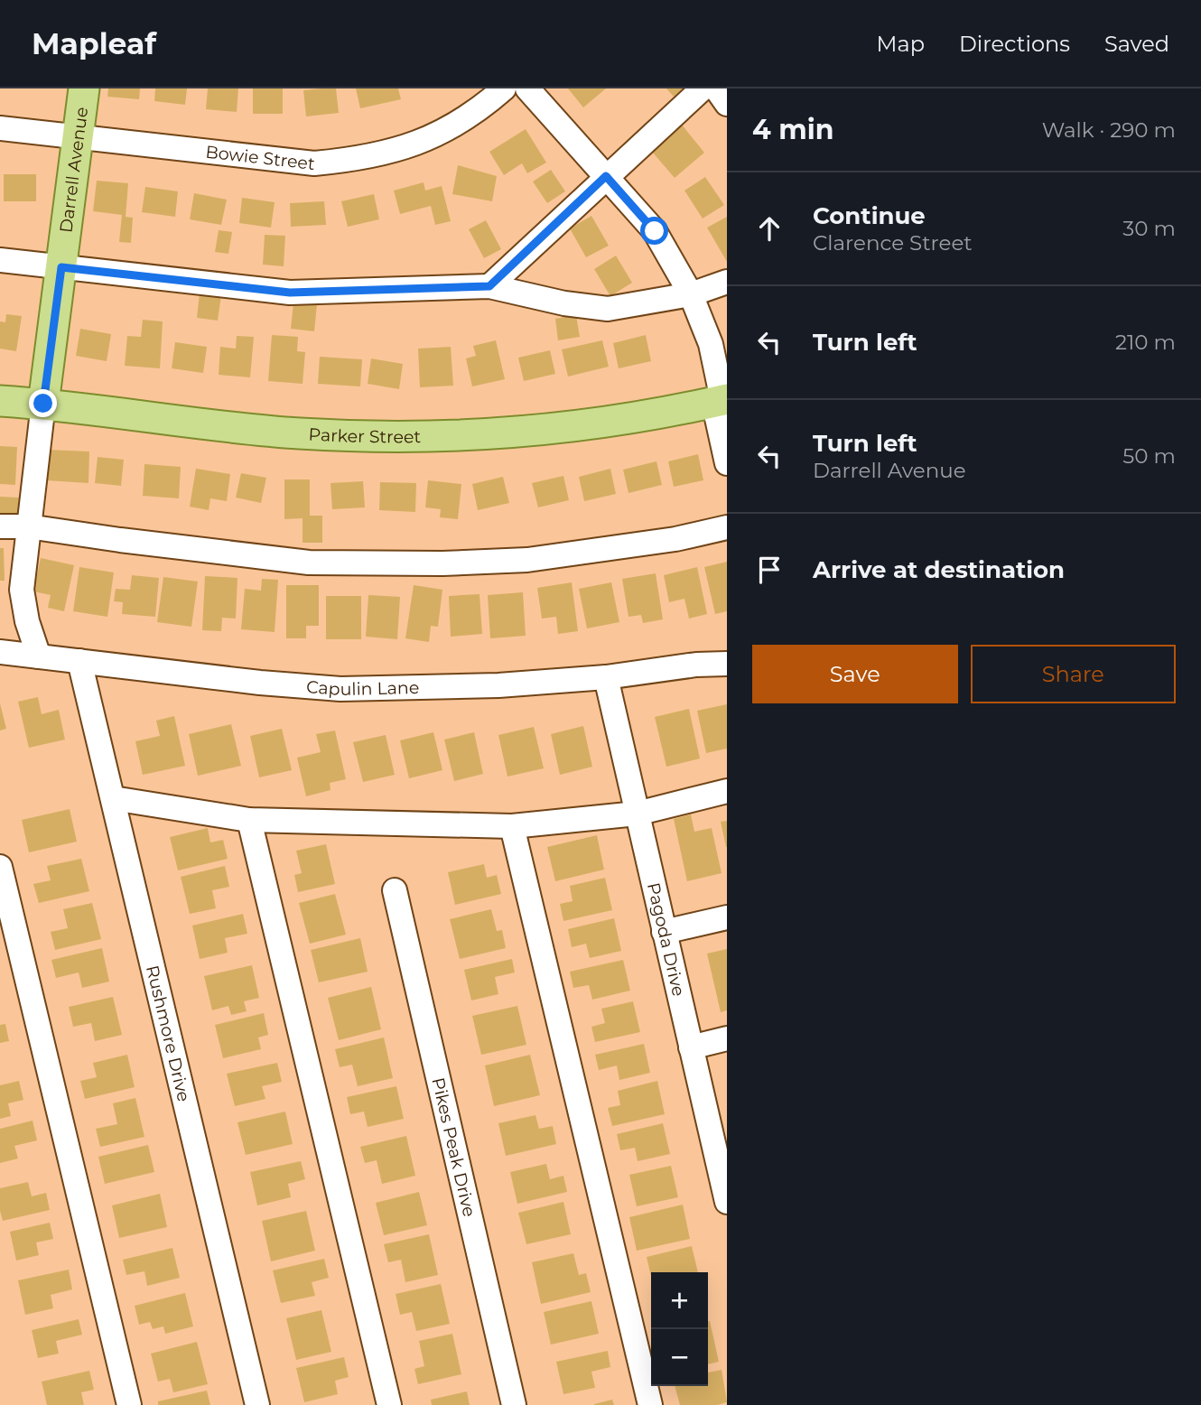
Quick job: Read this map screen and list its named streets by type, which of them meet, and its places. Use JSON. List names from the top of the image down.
{
  "streets": {
    "main road": ["Darrell Avenue", "Parker Street"],
    "street": [
      "Bowie Street",
      "Capulin Lane",
      "Pagoda Drive",
      "Rushmore Drive",
      "Pikes Peak Drive"
    ]
  },
  "crossings": [
    ["Bowie Street", "Darrell Avenue"],
    ["Darrell Avenue", "Parker Street"],
    ["Capulin Lane", "Pagoda Drive"],
    ["Capulin Lane", "Rushmore Drive"]
  ],
  "page": {
    "header": "Mapleaf",
    "nav": ["Map", "Directions", "Saved"],
    "heading": ["4 min", "Walk · 290 m"],
    "list": [
      ["Continue", "Clarence Street", "30 m"],
      ["Turn left", "210 m"],
      ["Turn left", "Darrell Avenue", "50 m"],
      "Arrive at destination"
    ],
    "buttons": ["Save", "Share"],
    "map_buttons": ["+", "−"]
  }
}
